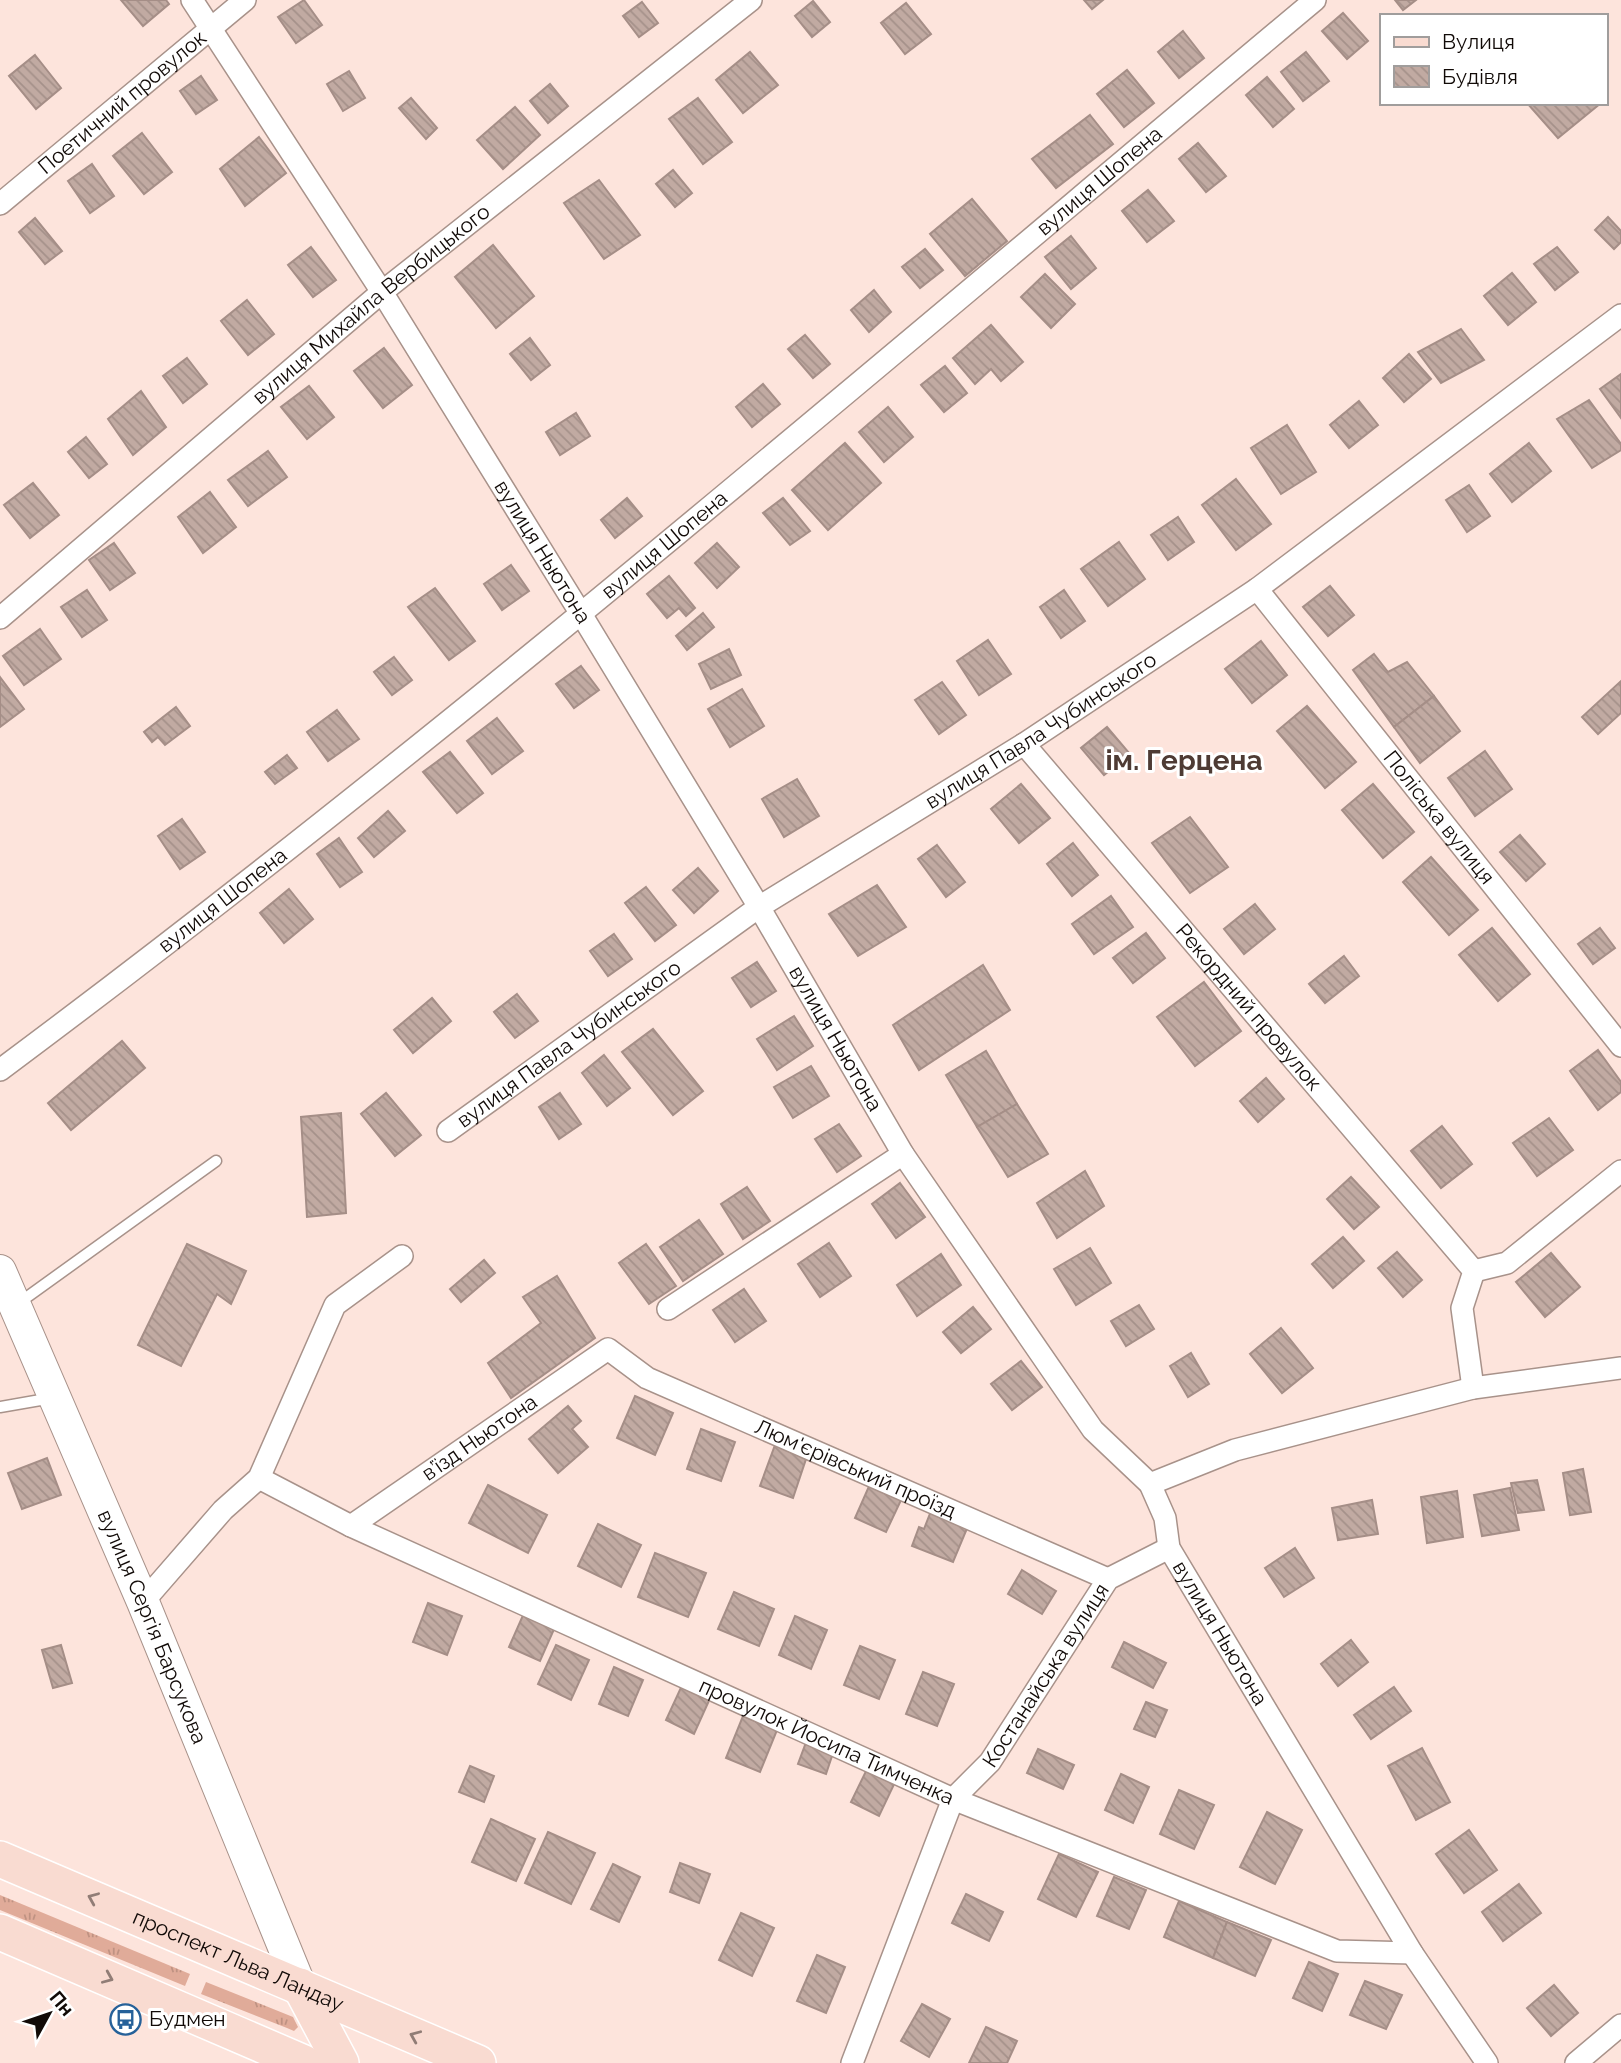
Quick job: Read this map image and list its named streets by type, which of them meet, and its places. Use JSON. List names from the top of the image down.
{
  "streets": {
    "main road": ["вулиця Сергія Барсукова", "проспект Льва Ландау"],
    "street": [
      "Поетичний провулок",
      "вулиця Шопена",
      "вулиця Михайла Вербицького",
      "вулиця Ньютона",
      "вулиця Павла Чубинського",
      "Поліська вулиця",
      "Рекордний провулок",
      "в’їзд Ньютона",
      "Люм'єрівський проїзд",
      "Костанайська вулиця",
      "провулок Йосипа Тимченка"
    ]
  },
  "crossings": [
    ["Поетичний провулок", "вулиця Ньютона"],
    ["вулиця Шопена", "вулиця Ньютона"],
    ["вулиця Михайла Вербицького", "вулиця Ньютона"],
    ["вулиця Ньютона", "вулиця Павла Чубинського"],
    ["вулиця Ньютона", "Костанайська вулиця"],
    ["вулиця Ньютона", "провулок Йосипа Тимченка"],
    ["вулиця Павла Чубинського", "Поліська вулиця"],
    ["вулиця Павла Чубинського", "Рекордний провулок"],
    ["в’їзд Ньютона", "Люм'єрівський проїзд"],
    ["в’їзд Ньютона", "провулок Йосипа Тимченка"],
    ["Люм'єрівський проїзд", "Костанайська вулиця"],
    ["вулиця Сергія Барсукова", "проспект Льва Ландау"],
    ["Костанайська вулиця", "провулок Йосипа Тимченка"]
  ],
  "districts": ["ім. Герцена"],
  "places": {
    "bus stop": ["Будмен"]
  },
  "legend": ["Вулиця", "Будівля"],
  "north": "top right"
}
